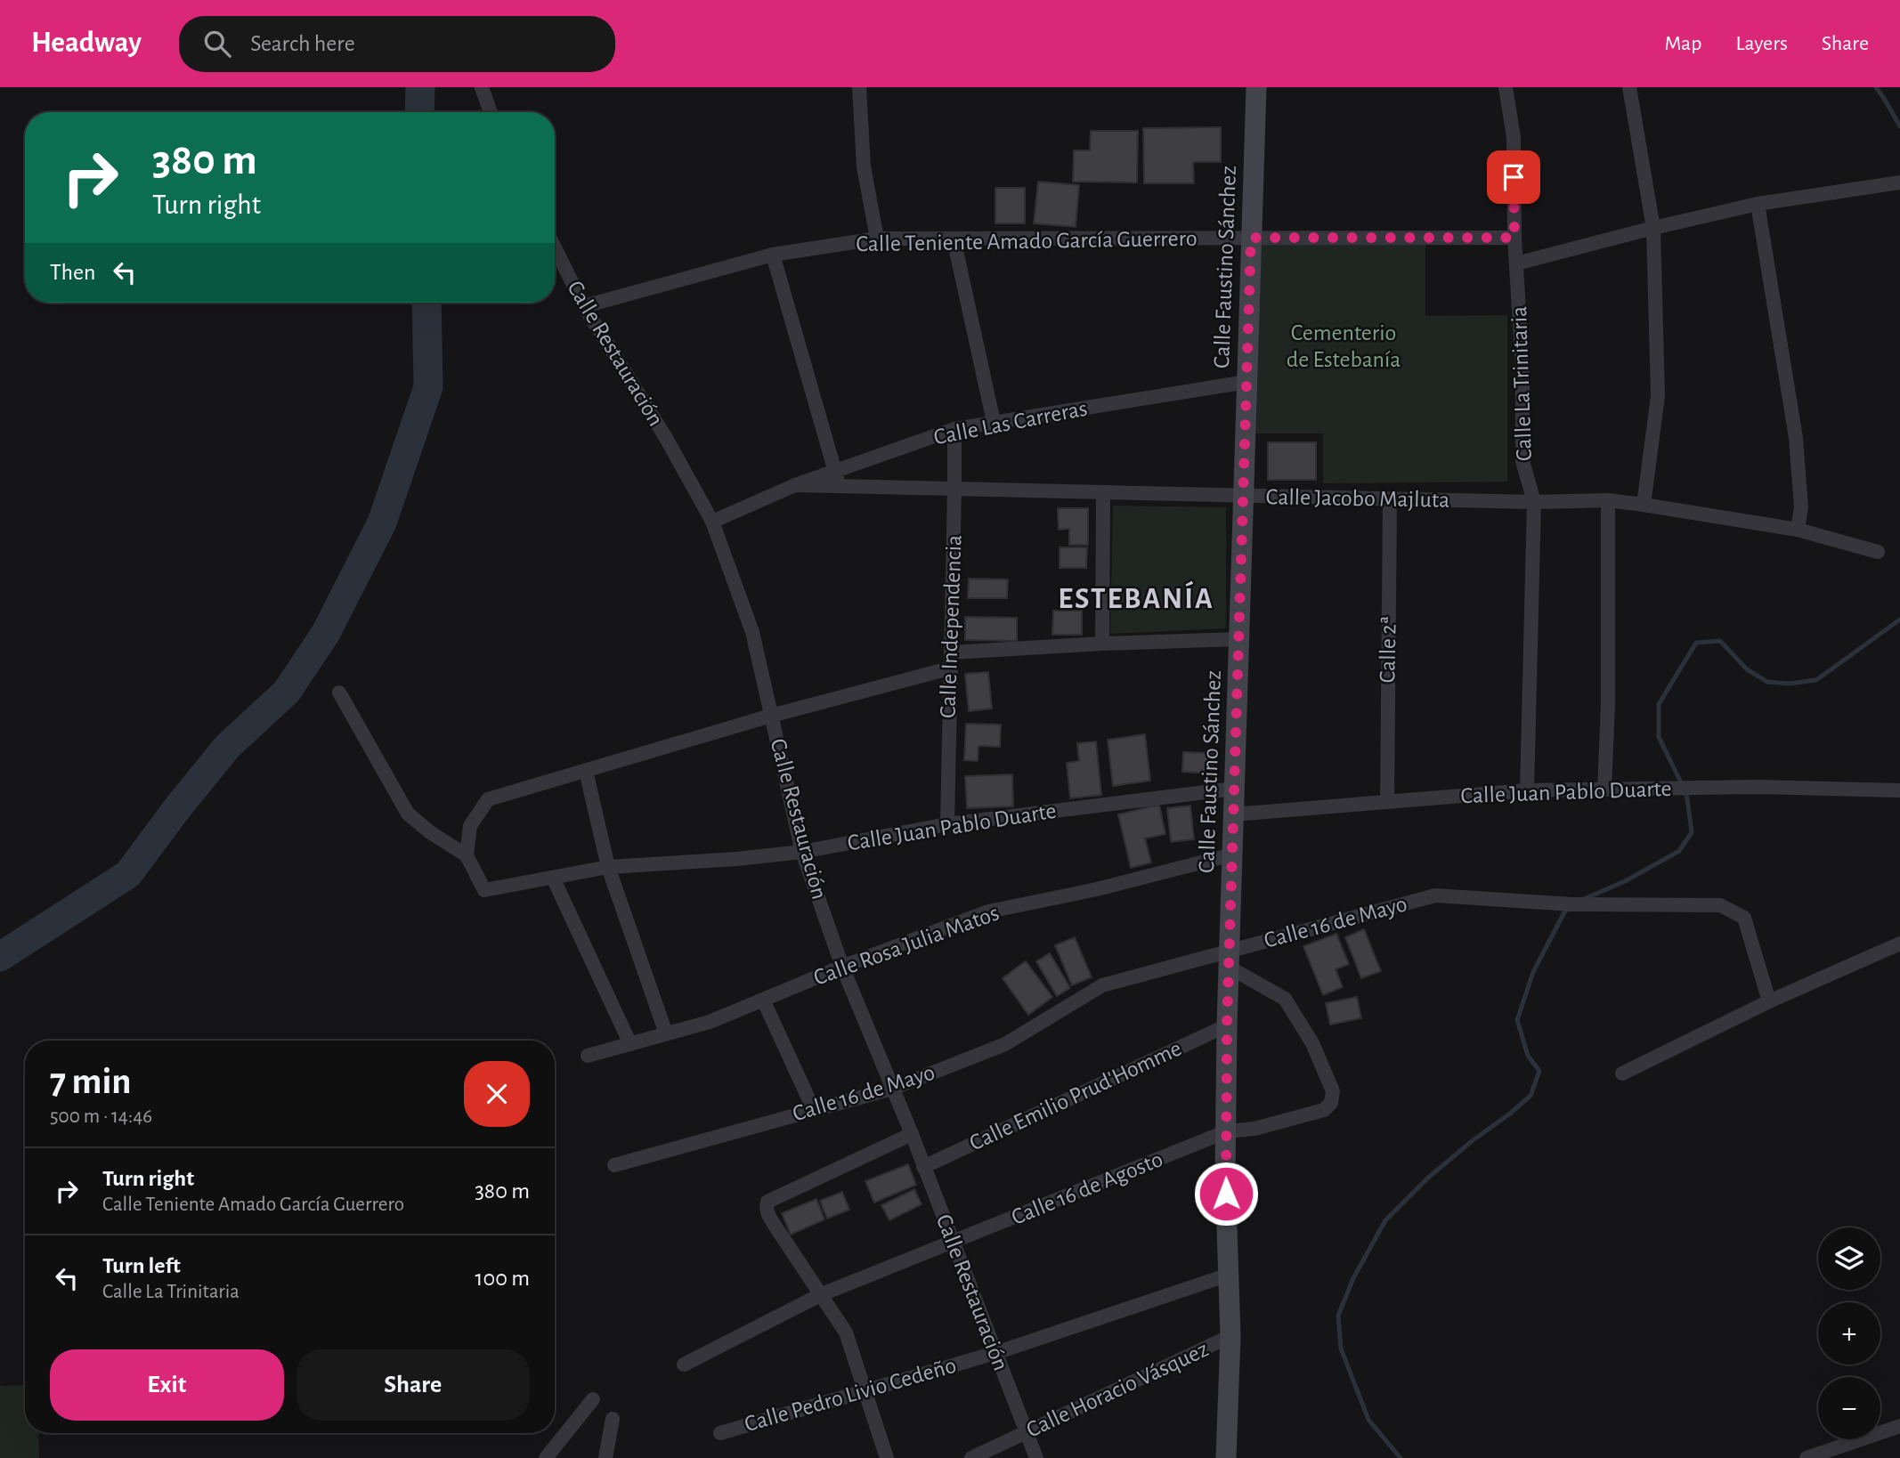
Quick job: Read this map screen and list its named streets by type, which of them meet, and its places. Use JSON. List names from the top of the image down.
{
  "streets": {
    "street": [
      "Calle Teniente Amado García Guerrero",
      "Calle Faustino Sánchez",
      "Calle Restauración",
      "Calle La Trinitaria",
      "Calle Las Carreras",
      "Calle Jacobo Majluta",
      "Calle Independencia",
      "Calle 2ª",
      "Calle Juan Pablo Duarte",
      "Calle 16 de Mayo",
      "Calle Rosa Julia Matos",
      "Calle Emilio Prud'Homme",
      "Calle 16 de Agosto",
      "Calle Horacio Vásquez",
      "Calle Pedro Livio Cedeño"
    ]
  },
  "crossings": [
    ["Calle Teniente Amado García Guerrero", "Calle Faustino Sánchez"],
    ["Calle Teniente Amado García Guerrero", "Calle Restauración"],
    ["Calle Teniente Amado García Guerrero", "Calle La Trinitaria"],
    ["Calle Faustino Sánchez", "Calle Las Carreras"],
    ["Calle Faustino Sánchez", "Calle Jacobo Majluta"],
    ["Calle Faustino Sánchez", "Calle Juan Pablo Duarte"],
    ["Calle Faustino Sánchez", "Calle 16 de Mayo"],
    ["Calle Faustino Sánchez", "Calle Rosa Julia Matos"],
    ["Calle Faustino Sánchez", "Calle Emilio Prud'Homme"],
    ["Calle Faustino Sánchez", "Calle 16 de Agosto"],
    ["Calle Faustino Sánchez", "Calle Horacio Vásquez"],
    ["Calle Faustino Sánchez", "Calle Pedro Livio Cedeño"],
    ["Calle Restauración", "Calle Las Carreras"],
    ["Calle Restauración", "Calle Juan Pablo Duarte"],
    ["Calle Restauración", "Calle 16 de Mayo"],
    ["Calle Restauración", "Calle Rosa Julia Matos"],
    ["Calle Restauración", "Calle Emilio Prud'Homme"],
    ["Calle Restauración", "Calle 16 de Agosto"],
    ["Calle Restauración", "Calle Horacio Vásquez"],
    ["Calle Restauración", "Calle Pedro Livio Cedeño"],
    ["Calle La Trinitaria", "Calle Jacobo Majluta"],
    ["Calle La Trinitaria", "Calle Juan Pablo Duarte"],
    ["Calle Las Carreras", "Calle Jacobo Majluta"],
    ["Calle Las Carreras", "Calle Independencia"],
    ["Calle Jacobo Majluta", "Calle Independencia"],
    ["Calle Jacobo Majluta", "Calle 2ª"],
    ["Calle Independencia", "Calle Juan Pablo Duarte"],
    ["Calle 2ª", "Calle Juan Pablo Duarte"],
    ["Calle 16 de Mayo", "Calle 16 de Agosto"]
  ],
  "districts": ["ESTEBANÍA"],
  "parks": ["Cementerio de Estebanía"],
  "page": {
    "header": "Headway",
    "search": "Search here",
    "nav": ["Map", "Layers", "Share"],
    "turn": ["380 m", "Turn right"],
    "then": "Then",
    "heading": ["7 min", "500 m · 14:46"],
    "list": [
      {
        "name": "Turn right",
        "note": "Calle Teniente Amado García Guerrero",
        "value": "380 m"
      },
      {
        "name": "Turn left",
        "note": "Calle La Trinitaria",
        "value": "100 m"
      }
    ],
    "map_buttons": ["+", "−"],
    "buttons": ["Exit", "Share"]
  }
}
